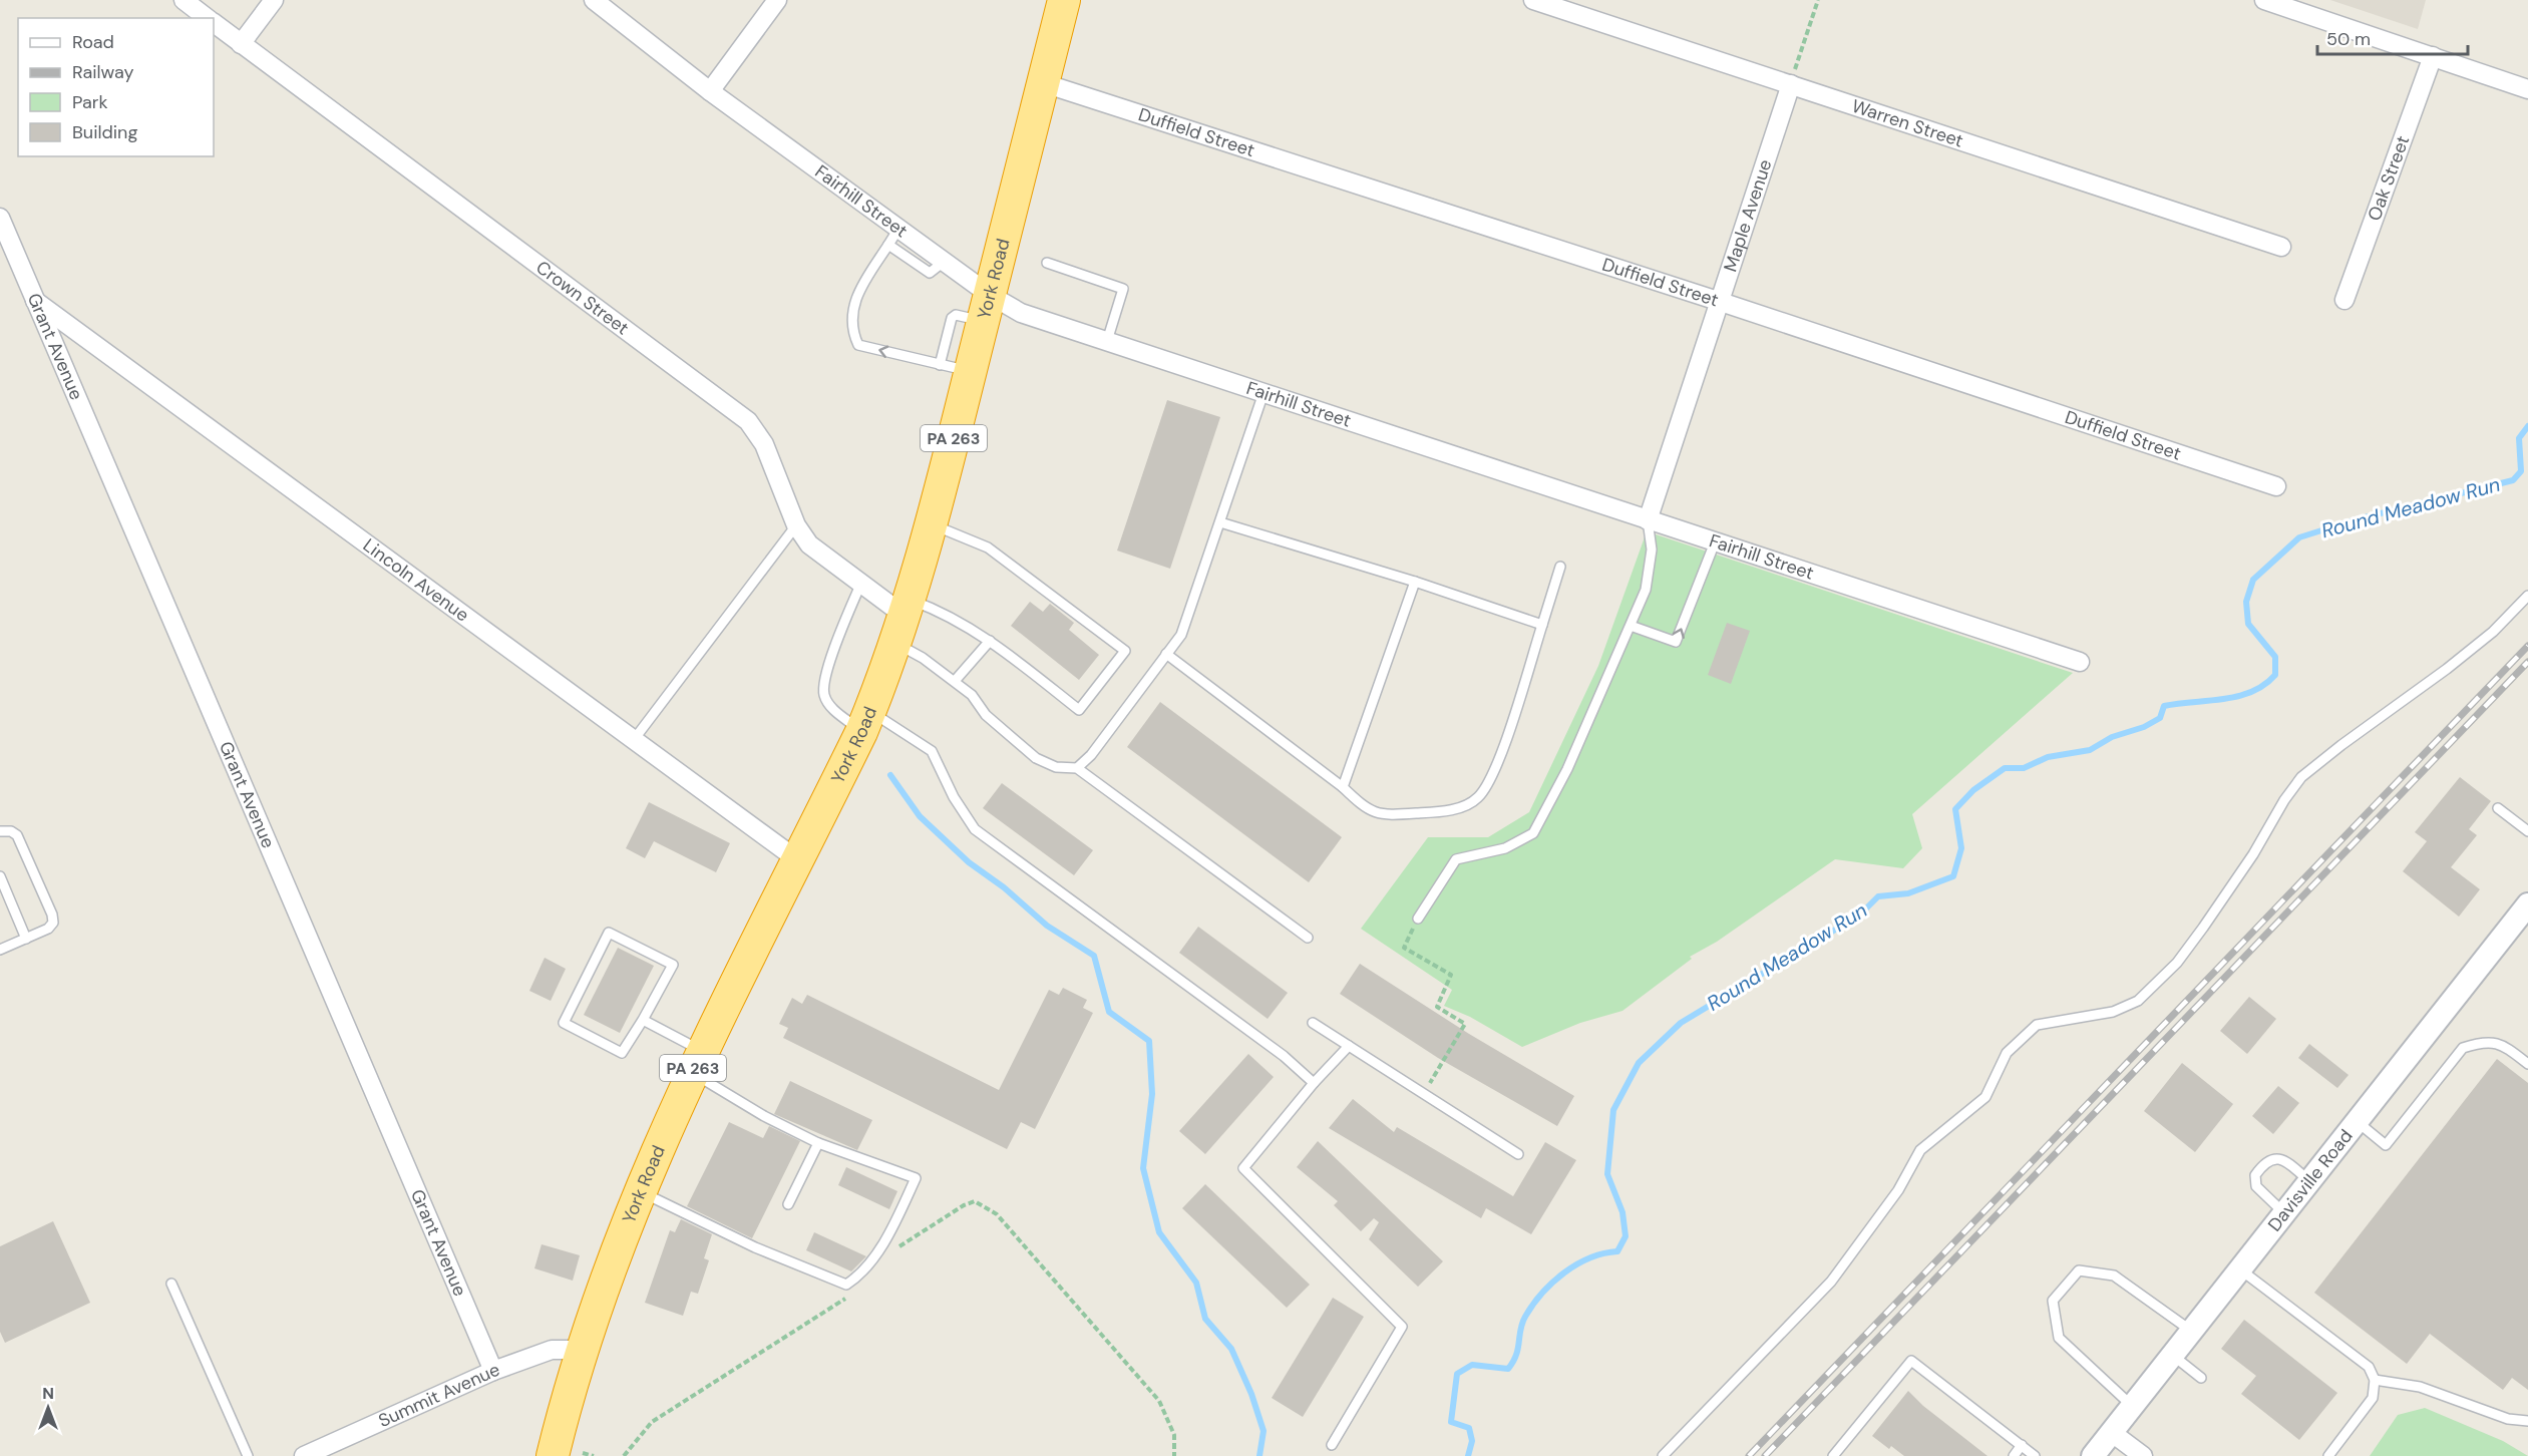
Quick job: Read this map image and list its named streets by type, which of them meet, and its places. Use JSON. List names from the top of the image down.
{
  "streets": {
    "highway": ["York Road", "PA 263"],
    "street": [
      "Warren Street",
      "Duffield Street",
      "Oak Street",
      "Fairhill Street",
      "Maple Avenue",
      "Crown Street",
      "Grant Avenue",
      "Lincoln Avenue",
      "Davisville Road",
      "Summit Avenue"
    ]
  },
  "crossings": [
    ["Warren Street", "Maple Avenue"],
    ["Duffield Street", "Maple Avenue"],
    ["Duffield Street", "York Road"],
    ["Fairhill Street", "Maple Avenue"],
    ["Fairhill Street", "York Road"],
    ["York Road", "Crown Street"],
    ["York Road", "Lincoln Avenue"],
    ["York Road", "Summit Avenue"],
    ["Grant Avenue", "Lincoln Avenue"],
    ["Grant Avenue", "Summit Avenue"]
  ],
  "water": ["Round Meadow Run"],
  "legend": [
    "Road",
    "Railway",
    "Park",
    "Building"
  ],
  "scale_bar": "50 m",
  "north": "top"
}
